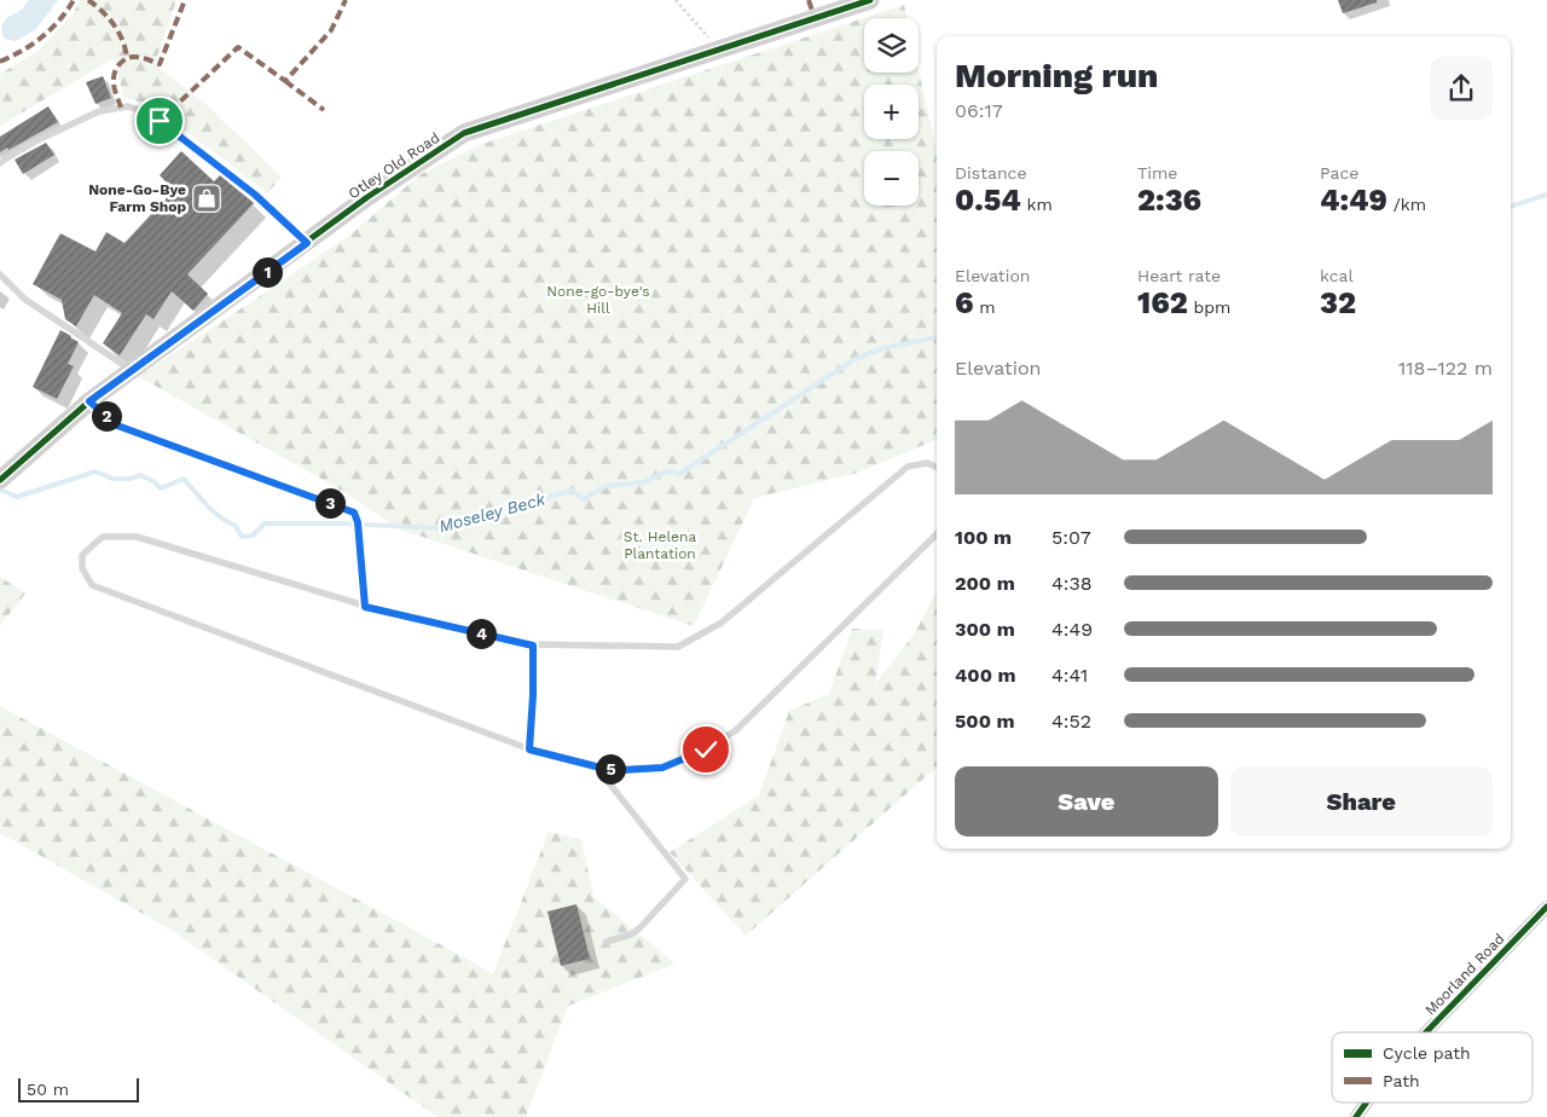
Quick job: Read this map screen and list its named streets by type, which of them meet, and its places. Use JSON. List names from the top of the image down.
{
  "streets": {
    "street": ["Otley Old Road", "Moorland Road"]
  },
  "water": ["Moseley Beck"],
  "parks": ["None-go-bye's Hill", "St. Helena Plantation"],
  "places": {
    "shop": ["None-Go-Bye Farm Shop"]
  },
  "legend": ["Cycle path", "Path"],
  "scale_bar": "50 m",
  "page": {
    "map_buttons": ["+", "−"],
    "heading": ["Morning run", "06:17"],
    "stats": [
      ["Distance", "0.54 km"],
      ["Time", "2:36"],
      ["Pace", "4:49 /km"],
      ["Elevation", "6 m"],
      ["Heart rate", "162 bpm"],
      ["kcal", "32"]
    ],
    "pins": [
      "1",
      "2",
      "3",
      "4",
      "5"
    ],
    "chart": ["Elevation", "118–122 m"],
    "list": [
      {
        "name": "100 m",
        "note": "5:07"
      },
      {
        "name": "200 m",
        "note": "4:38"
      },
      {
        "name": "300 m",
        "note": "4:49"
      },
      {
        "name": "400 m",
        "note": "4:41"
      },
      {
        "name": "500 m",
        "note": "4:52"
      }
    ],
    "buttons": ["Save", "Share"],
    "scale": "50 m"
  }
}
